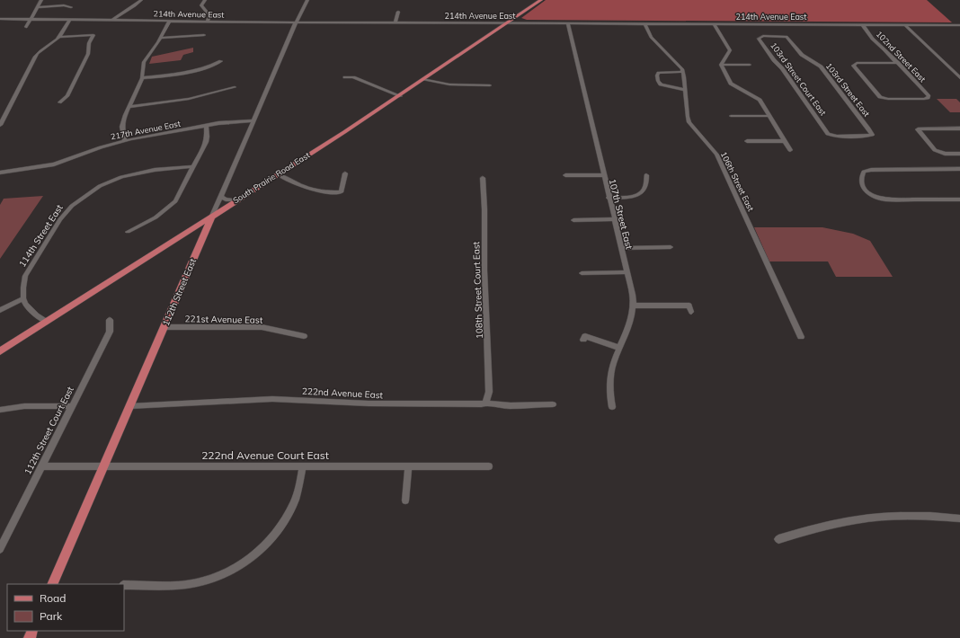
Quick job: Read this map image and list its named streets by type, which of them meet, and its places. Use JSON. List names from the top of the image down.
{
  "streets": {
    "main road": ["South Prairie Road East", "112th Street East"],
    "street": [
      "214th Avenue East",
      "102nd Street East",
      "103rd Street Court East",
      "103rd Street East",
      "217th Avenue East",
      "106th Street East",
      "107th Street East",
      "114th Street East",
      "108th Street Court East",
      "221st Avenue East",
      "222nd Avenue East",
      "112th Street Court East",
      "222nd Avenue Court East"
    ]
  },
  "crossings": [
    ["214th Avenue East", "102nd Street East"],
    ["214th Avenue East", "103rd Street Court East"],
    ["214th Avenue East", "South Prairie Road East"],
    ["214th Avenue East", "107th Street East"],
    ["214th Avenue East", "112th Street East"],
    ["103rd Street Court East", "103rd Street East"],
    ["217th Avenue East", "112th Street East"],
    ["South Prairie Road East", "112th Street East"],
    ["108th Street Court East", "222nd Avenue East"],
    ["112th Street East", "221st Avenue East"],
    ["112th Street East", "222nd Avenue East"],
    ["112th Street East", "222nd Avenue Court East"],
    ["112th Street Court East", "222nd Avenue Court East"]
  ],
  "legend": ["Road", "Park"]
}
